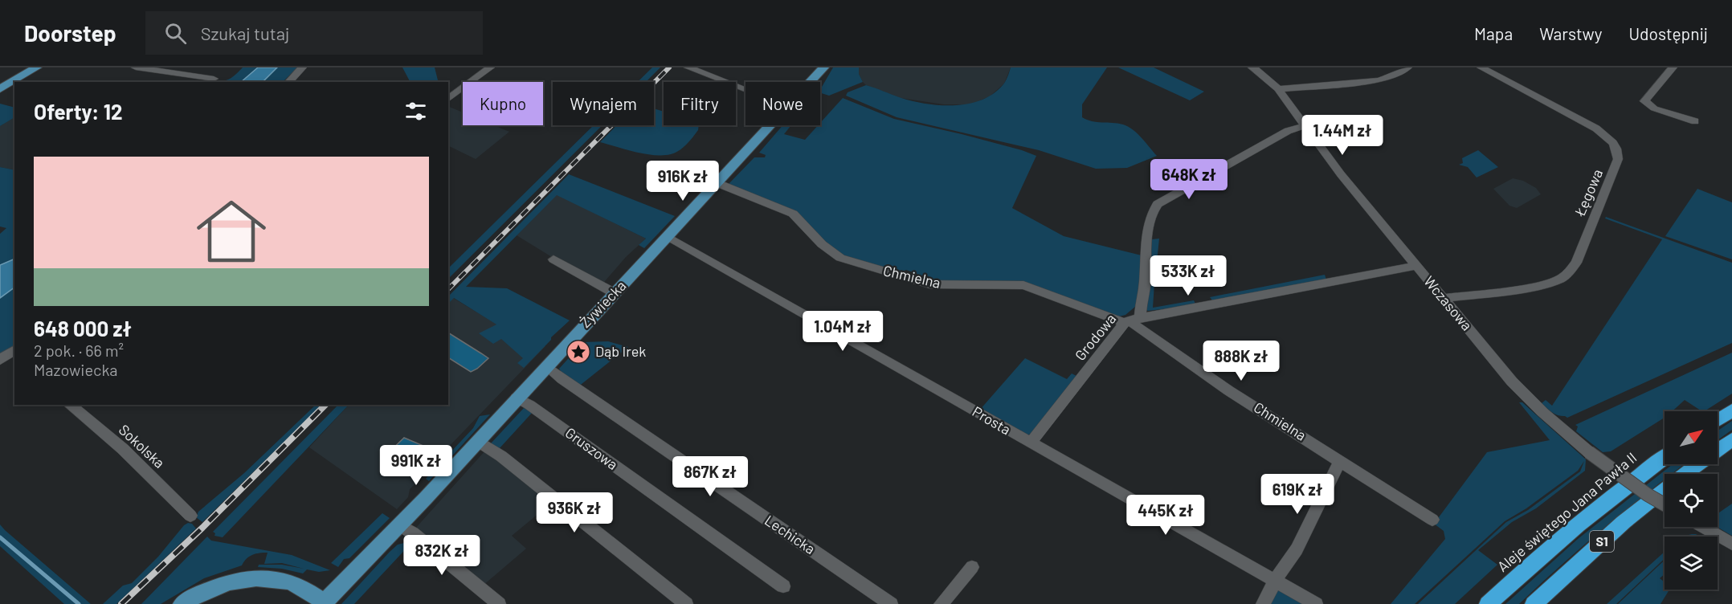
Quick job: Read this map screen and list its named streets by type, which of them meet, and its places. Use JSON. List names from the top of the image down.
{
  "streets": {
    "highway": ["Aleje świętego Jana Pawła II", "S1"],
    "main road": ["Żywiecka"],
    "street": [
      "Łęgowa",
      "Chmielna",
      "Wczasowa",
      "Grodowa",
      "Prosta",
      "Sokolska",
      "Gruszowa",
      "Lechicka"
    ]
  },
  "crossings": [
    ["Łęgowa", "Wczasowa"],
    ["Chmielna", "Żywiecka"],
    ["Chmielna", "Grodowa"],
    ["Wczasowa", "Grodowa"],
    ["Żywiecka", "Prosta"],
    ["Żywiecka", "Gruszowa"],
    ["Żywiecka", "Lechicka"],
    ["Grodowa", "Prosta"]
  ],
  "places": {
    "place": ["Dąb Irek"]
  },
  "north": "top right",
  "page": {
    "header": "Doorstep",
    "search": "Szukaj tutaj",
    "nav": ["Mapa", "Warstwy", "Udostępnij"],
    "chip": [
      "Kupno",
      "Wynajem",
      "Filtry",
      "Nowe"
    ],
    "heading": "Oferty: 12",
    "price": [
      "1.44M zł",
      "648K zł",
      "916K zł",
      "533K zł",
      "1.04M zł",
      "888K zł",
      "991K zł",
      "867K zł",
      "619K zł",
      "936K zł",
      "445K zł",
      "832K zł"
    ],
    "list": [
      {
        "name": "648 000 zł",
        "note": "2 pok. · 66 m² · Mazowiecka"
      }
    ]
  }
}
